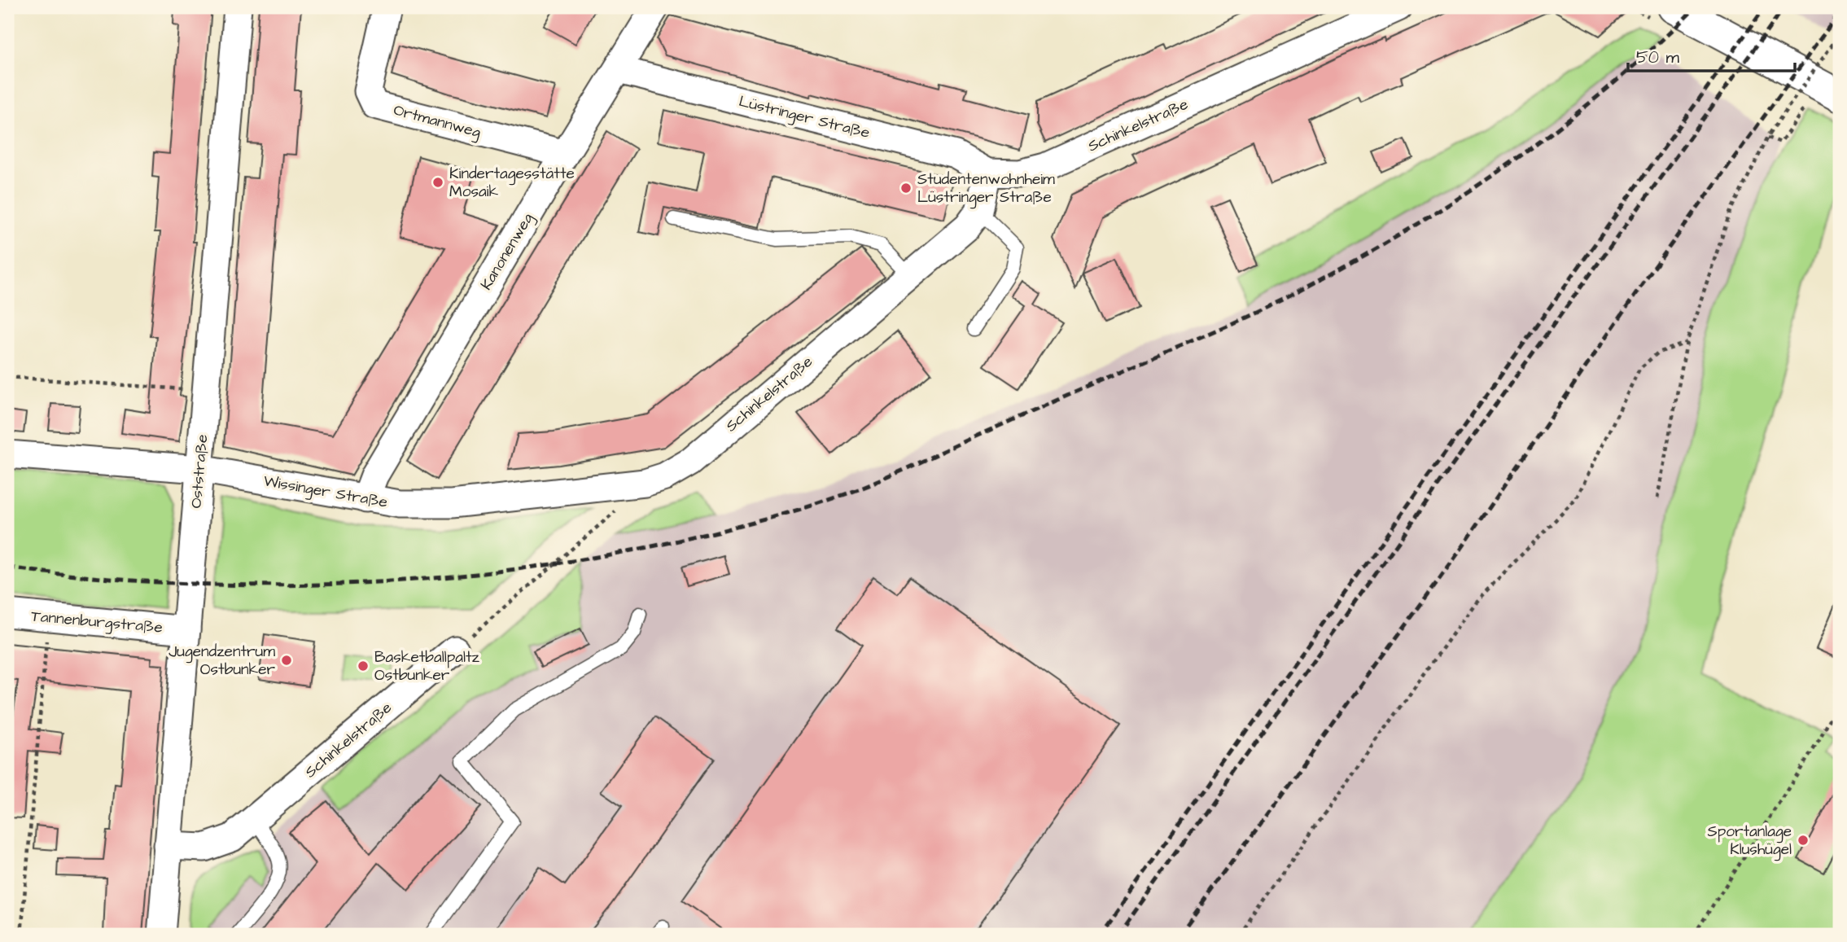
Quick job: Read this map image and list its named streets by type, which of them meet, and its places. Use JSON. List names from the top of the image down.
{
  "streets": {
    "street": [
      "Lüstringer Straße",
      "Ortmannweg",
      "Schinkelstraße",
      "Kanonenweg",
      "Oststraße",
      "Wissinger Straße",
      "Tannenburgstraße"
    ]
  },
  "crossings": [
    ["Lüstringer Straße", "Schinkelstraße"],
    ["Lüstringer Straße", "Kanonenweg"],
    ["Ortmannweg", "Kanonenweg"],
    ["Schinkelstraße", "Oststraße"],
    ["Schinkelstraße", "Wissinger Straße"],
    ["Kanonenweg", "Wissinger Straße"],
    ["Oststraße", "Wissinger Straße"],
    ["Oststraße", "Tannenburgstraße"]
  ],
  "places": [
    "Kindertagesstätte Mosaik",
    "Studentenwohnheim Lüstringer Straße",
    "Jugendzentrum Ostbunker",
    "Basketballpaltz Ostbunker",
    "Sportanlage Klushügel"
  ],
  "scale_bar": "50 m"
}
